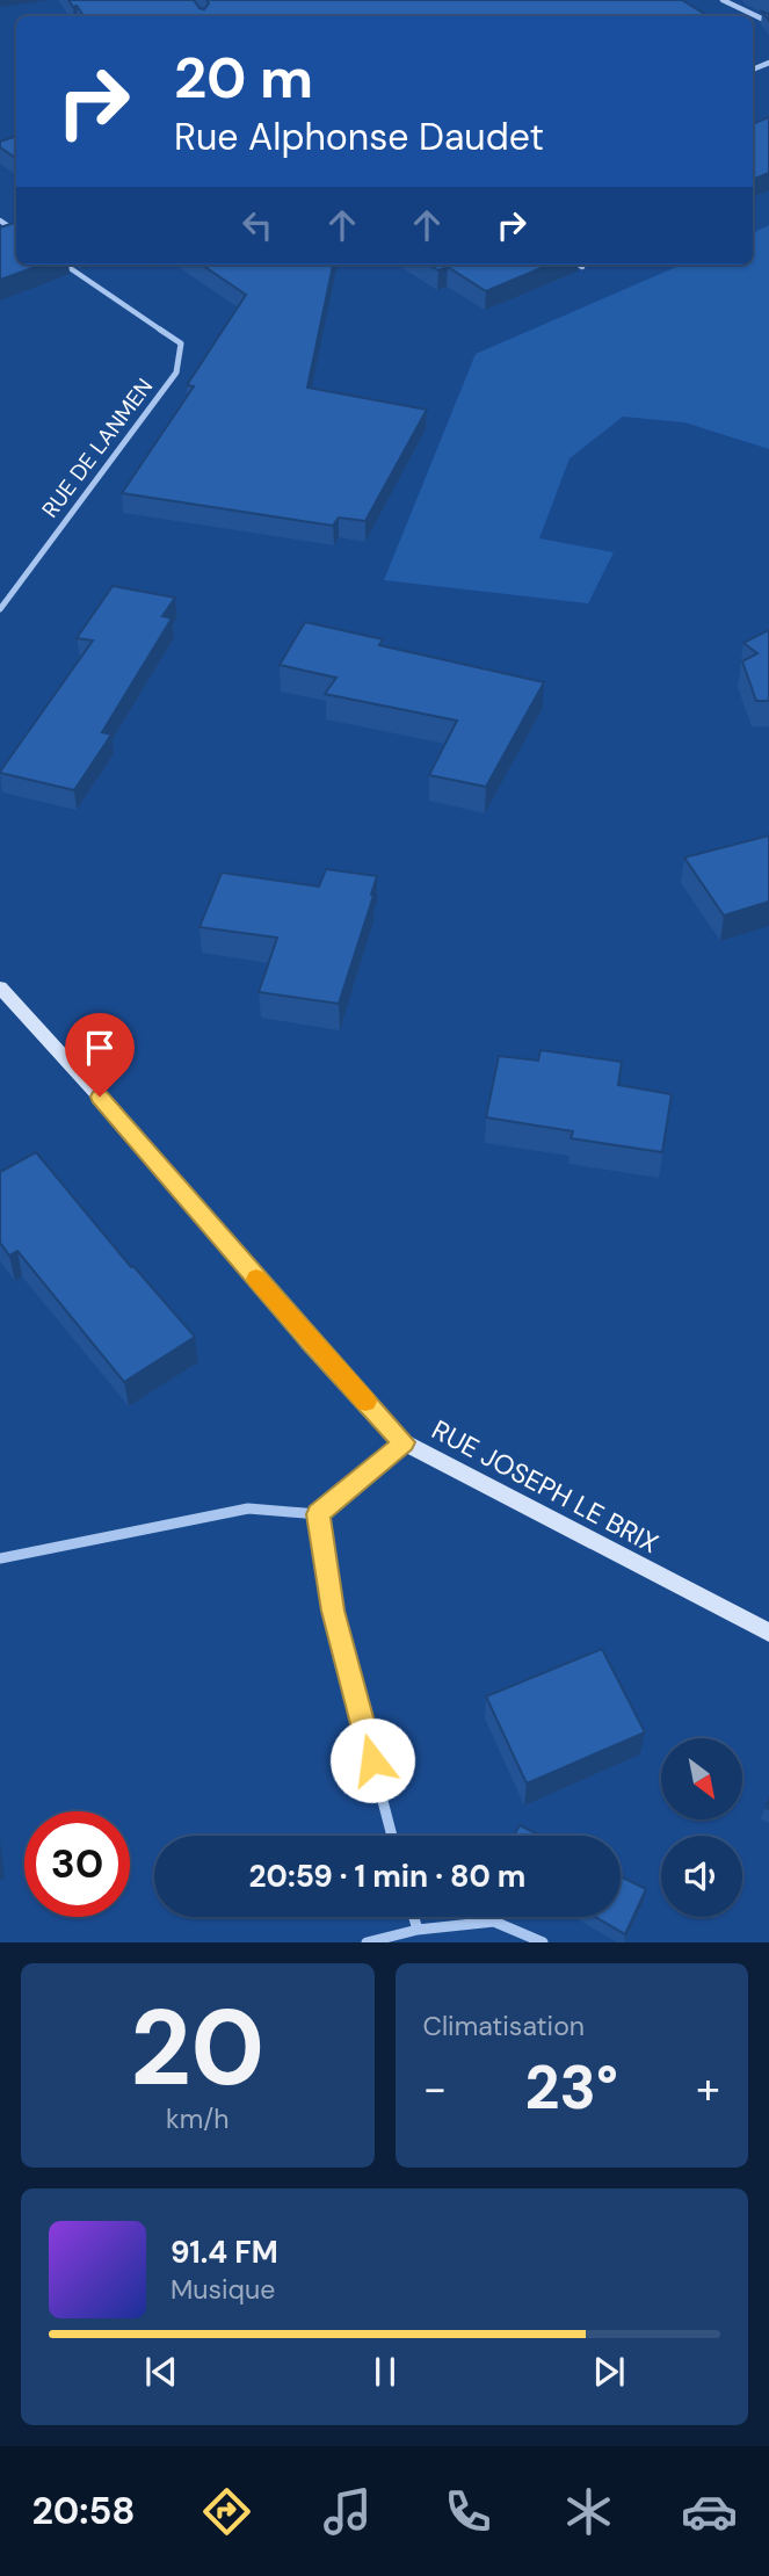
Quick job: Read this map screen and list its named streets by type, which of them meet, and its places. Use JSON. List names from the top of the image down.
{
  "streets": {
    "street": ["RUE DE LANMEN", "RUE JOSEPH LE BRIX"]
  },
  "north": "bottom right",
  "page": {
    "turn": ["20 m", "Rue Alphonse Daudet"],
    "limit": "30",
    "trip": "20:59 · 1 min · 80 m",
    "tile": [
      ["20", "km/h"],
      "Climatisation"
    ],
    "heat": ["−", "23°", "+"],
    "song": ["91.4 FM", "Musique"],
    "tabs": "20:58"
  }
}
